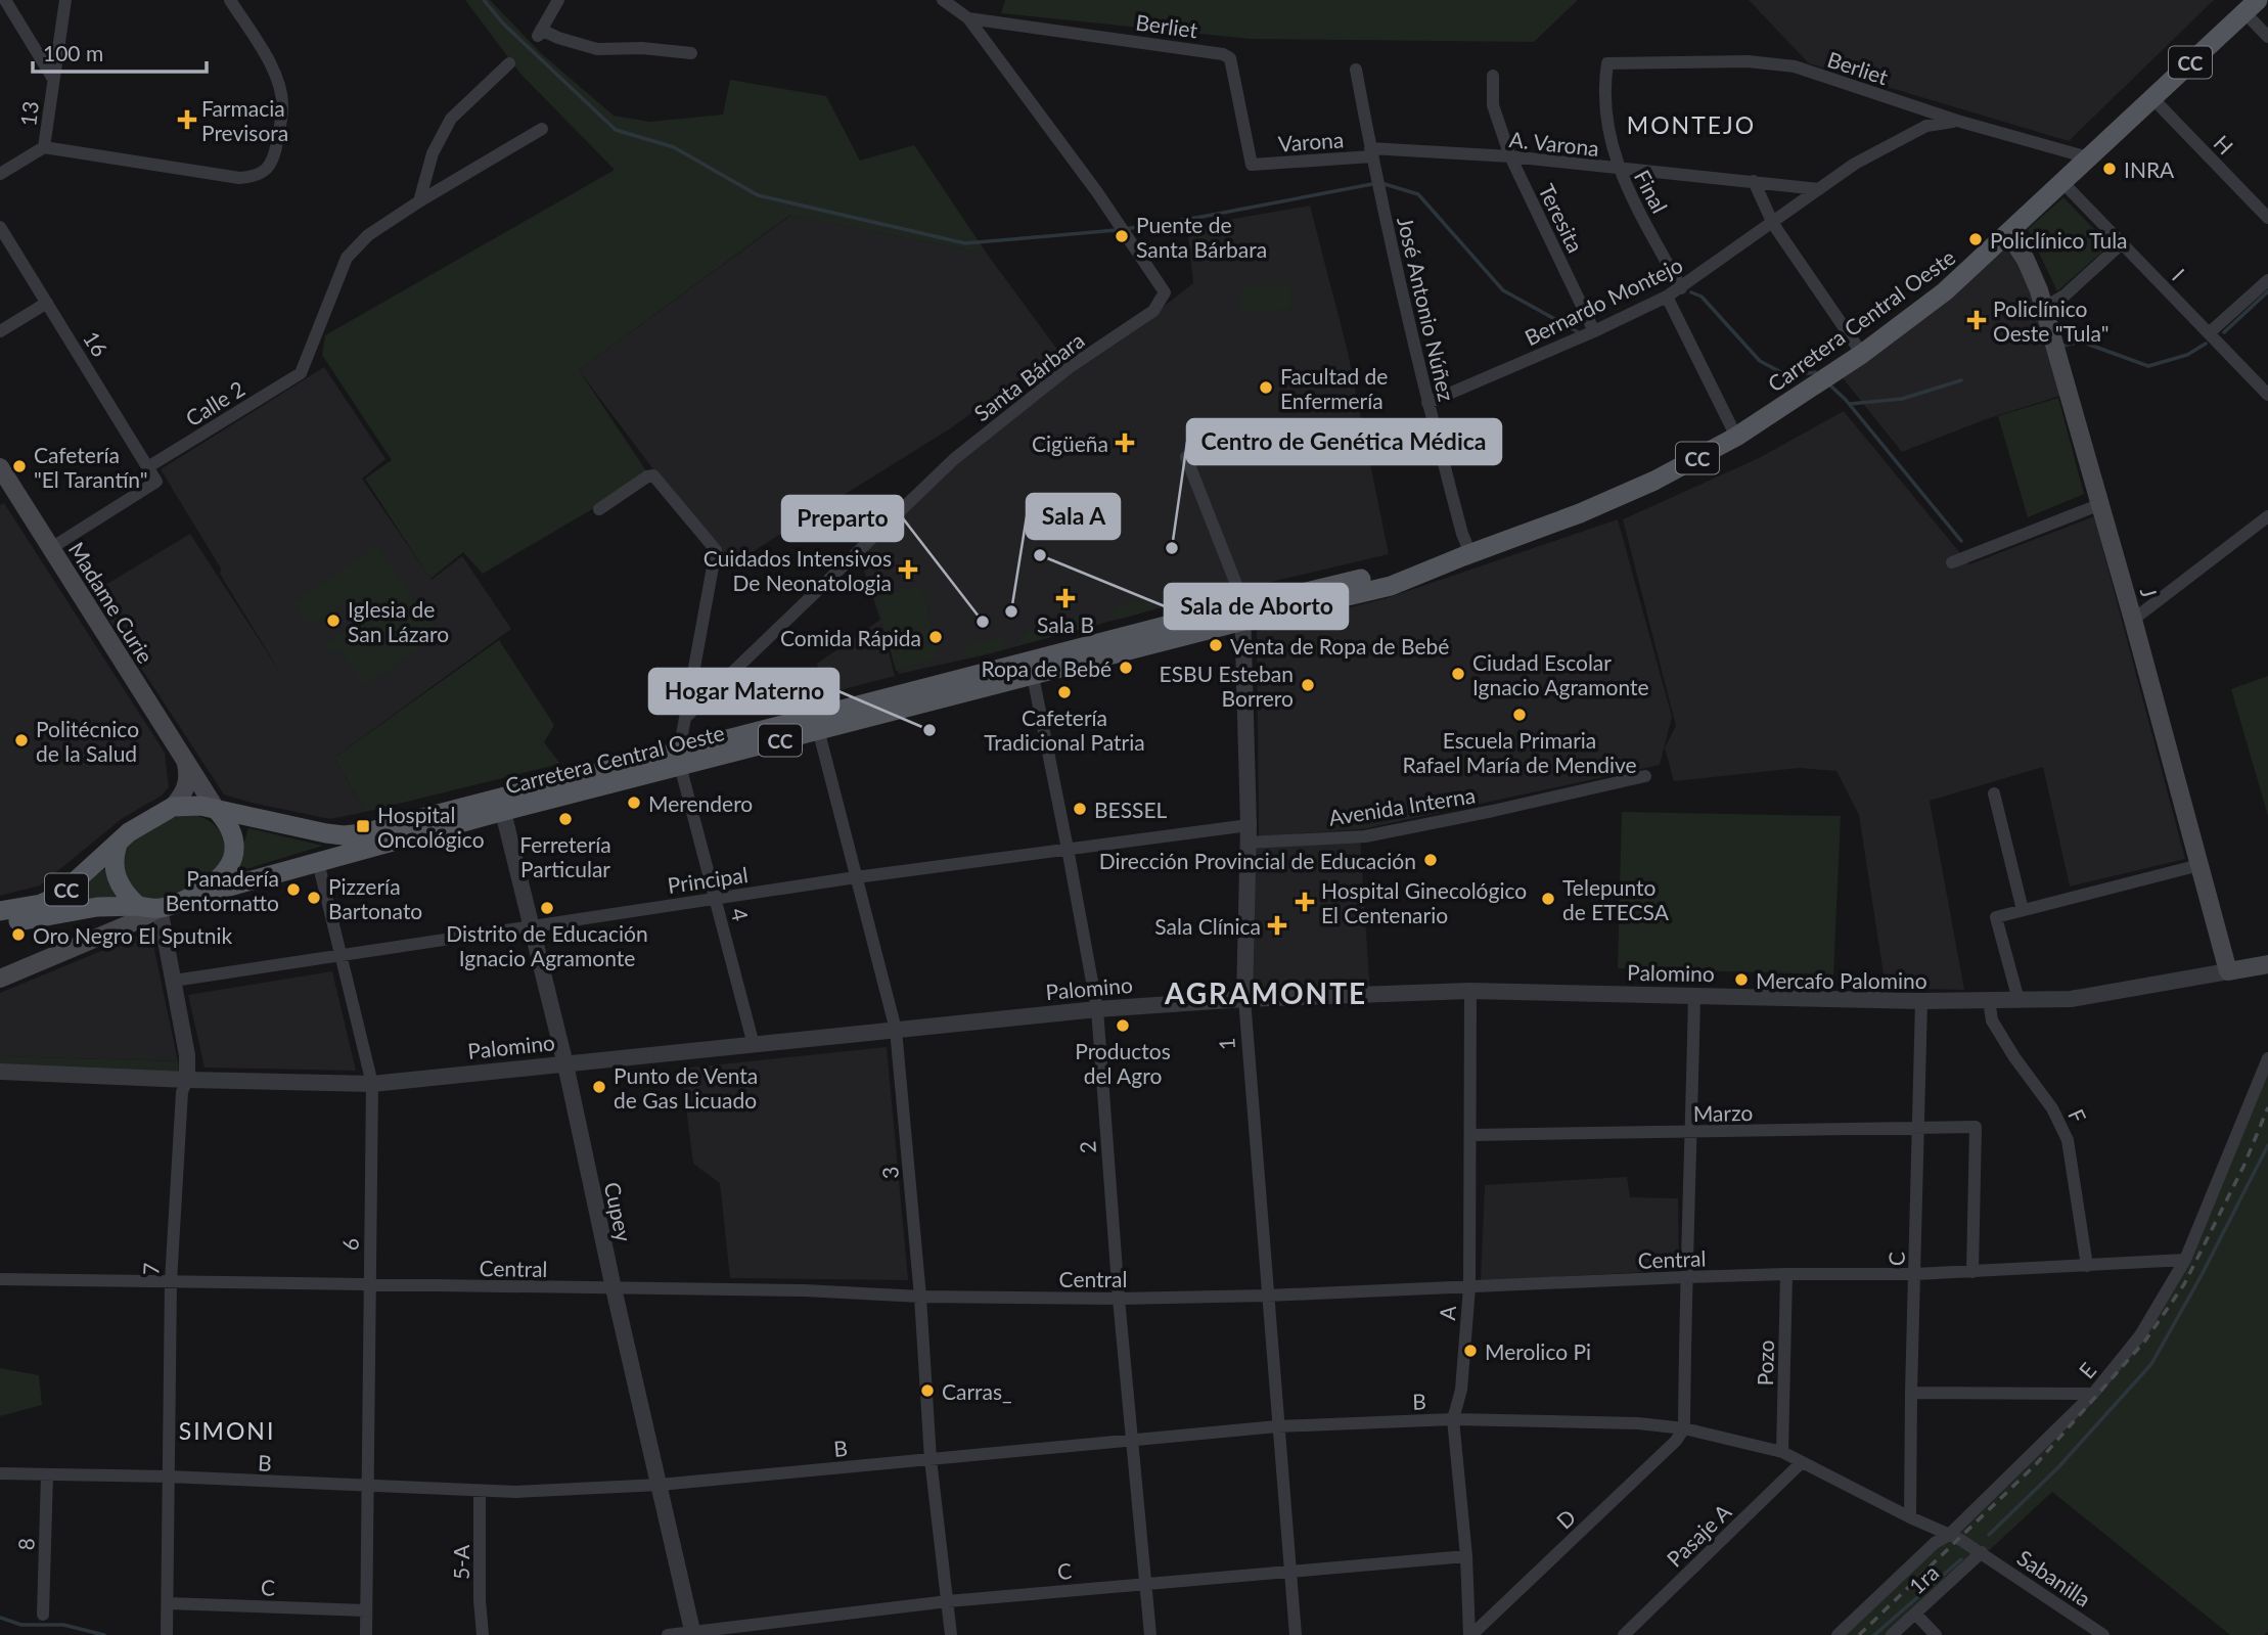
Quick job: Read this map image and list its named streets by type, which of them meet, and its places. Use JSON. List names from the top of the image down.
{
  "streets": {
    "main road": [
      "CC",
      "Carretera Central Oeste",
      "J",
      "Madame Curie",
      "Palomino"
    ],
    "street": [
      "Berliet",
      "13",
      "Varona",
      "A. Varona",
      "H",
      "Final",
      "Teresita",
      "I",
      "Bernardo Montejo",
      "José Antonio Núñez",
      "16",
      "Santa Bárbara",
      "Calle 2",
      "Avenida Interna",
      "Principal",
      "4",
      "1",
      "Marzo",
      "F",
      "2",
      "3",
      "Cupey",
      "6",
      "Central",
      "C",
      "7",
      "A",
      "Pozo",
      "E",
      "B",
      "D",
      "Pasaje A",
      "8",
      "5-A",
      "Sabanilla",
      "1ra"
    ]
  },
  "crossings": [
    ["Berliet", "Varona"],
    ["Berliet", "Final"],
    ["Berliet", "Bernardo Montejo"],
    ["Berliet", "Carretera Central Oeste"],
    ["Berliet", "Santa Bárbara"],
    ["CC", "Carretera Central Oeste"],
    ["CC", "Madame Curie"],
    ["CC", "7"],
    ["Varona", "A. Varona"],
    ["Varona", "José Antonio Núñez"],
    ["A. Varona", "Final"],
    ["A. Varona", "Teresita"],
    ["A. Varona", "Bernardo Montejo"],
    ["A. Varona", "José Antonio Núñez"],
    ["H", "Carretera Central Oeste"],
    ["Final", "Bernardo Montejo"],
    ["Teresita", "Bernardo Montejo"],
    ["I", "Carretera Central Oeste"],
    ["Bernardo Montejo", "José Antonio Núñez"],
    ["José Antonio Núñez", "Carretera Central Oeste"],
    ["Carretera Central Oeste", "J"],
    ["Carretera Central Oeste", "Madame Curie"],
    ["Carretera Central Oeste", "4"],
    ["Carretera Central Oeste", "1"],
    ["Carretera Central Oeste", "2"],
    ["Carretera Central Oeste", "3"],
    ["Carretera Central Oeste", "Cupey"],
    ["Carretera Central Oeste", "6"],
    ["Carretera Central Oeste", "7"],
    ["16", "Calle 2"],
    ["16", "Madame Curie"],
    ["J", "Palomino"],
    ["Madame Curie", "7"],
    ["Avenida Interna", "Principal"],
    ["Avenida Interna", "1"],
    ["Principal", "4"],
    ["Principal", "1"],
    ["Principal", "2"],
    ["Principal", "3"],
    ["Principal", "Cupey"],
    ["Principal", "6"],
    ["Principal", "7"],
    ["4", "Palomino"],
    ["Palomino", "1"],
    ["Palomino", "F"],
    ["Palomino", "2"],
    ["Palomino", "3"],
    ["Palomino", "Cupey"],
    ["Palomino", "6"],
    ["Palomino", "C"],
    ["Palomino", "7"],
    ["Palomino", "A"],
    ["1", "Central"],
    ["1", "C"],
    ["1", "B"],
    ["Marzo", "Central"],
    ["Marzo", "C"],
    ["Marzo", "A"],
    ["F", "Central"],
    ["2", "Central"],
    ["2", "C"],
    ["2", "B"],
    ["3", "Central"],
    ["3", "C"],
    ["3", "B"],
    ["Cupey", "Central"],
    ["Cupey", "C"],
    ["Cupey", "B"],
    ["6", "Central"],
    ["6", "C"],
    ["6", "B"],
    ["Central", "C"],
    ["Central", "7"],
    ["Central", "A"],
    ["Central", "Pozo"],
    ["Central", "E"],
    ["C", "7"],
    ["C", "A"],
    ["C", "B"],
    ["7", "B"],
    ["A", "B"],
    ["A", "D"],
    ["Pozo", "B"],
    ["E", "B"],
    ["B", "D"],
    ["B", "Pasaje A"],
    ["B", "8"],
    ["B", "5-A"],
    ["B", "Sabanilla"],
    ["B", "1ra"],
    ["Sabanilla", "1ra"]
  ],
  "districts": ["MONTEJO", "AGRAMONTE", "SIMONI"],
  "places": {
    "health": [
      "Farmacia Previsora",
      "Policlínico Oeste \"Tula\"",
      "Cigüeña",
      "Cuidados Intensivos De Neonatologia",
      "Sala B",
      "Hospital Ginecológico El Centenario",
      "Sala Clínica"
    ],
    "other": [
      "INRA",
      "Puente de Santa Bárbara",
      "Policlínico Tula",
      "Facultad de Enfermería",
      "Cafetería \"El Tarantín\"",
      "Centro de Genética Médica",
      "Sala de Aborto",
      "Sala A",
      "Iglesia de San Lázaro",
      "Preparto",
      "Comida Rápida",
      "Venta de Ropa de Bebé",
      "Ropa de Bebé",
      "Ciudad Escolar Ignacio Agramonte",
      "ESBU Esteban Borrero",
      "Cafetería Tradicional Patria",
      "Escuela Primaria Rafael María de Mendive",
      "Hogar Materno",
      "Politécnico de la Salud",
      "Merendero",
      "BESSEL",
      "Ferretería Particular",
      "Dirección Provincial de Educación",
      "Panadería Bentornatto",
      "Pizzería Bartonato",
      "Telepunto de ETECSA",
      "Distrito de Educación Ignacio Agramonte",
      "Oro Negro El Sputnik",
      "Mercafo Palomino",
      "Productos del Agro",
      "Punto de Venta de Gas Licuado",
      "Merolico Pi",
      "Carras_"
    ],
    "transit": ["Hospital Oncológico"]
  },
  "scale_bar": "100 m"
}
